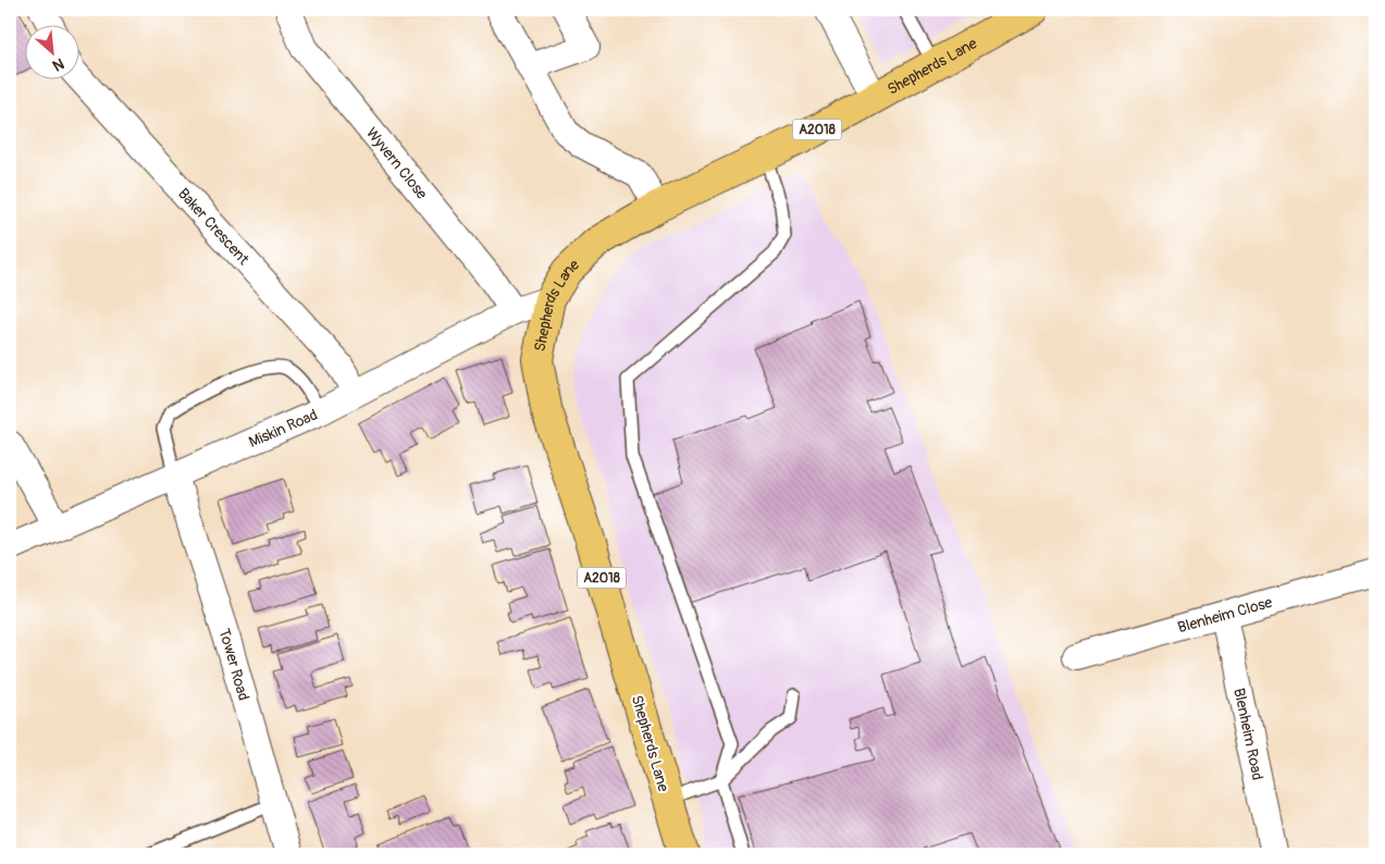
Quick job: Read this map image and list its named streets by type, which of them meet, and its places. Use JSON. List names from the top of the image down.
{
  "streets": {
    "main road": ["Shepherds Lane", "A2018"],
    "street": [
      "Wyvern Close",
      "Baker Crescent",
      "Miskin Road",
      "Blenheim Close",
      "Tower Road",
      "Blenheim Road"
    ]
  },
  "crossings": [
    ["Shepherds Lane", "Miskin Road"],
    ["Wyvern Close", "Miskin Road"],
    ["Baker Crescent", "Miskin Road"],
    ["Miskin Road", "Tower Road"],
    ["Blenheim Close", "Blenheim Road"]
  ],
  "north": "bottom right"
}
